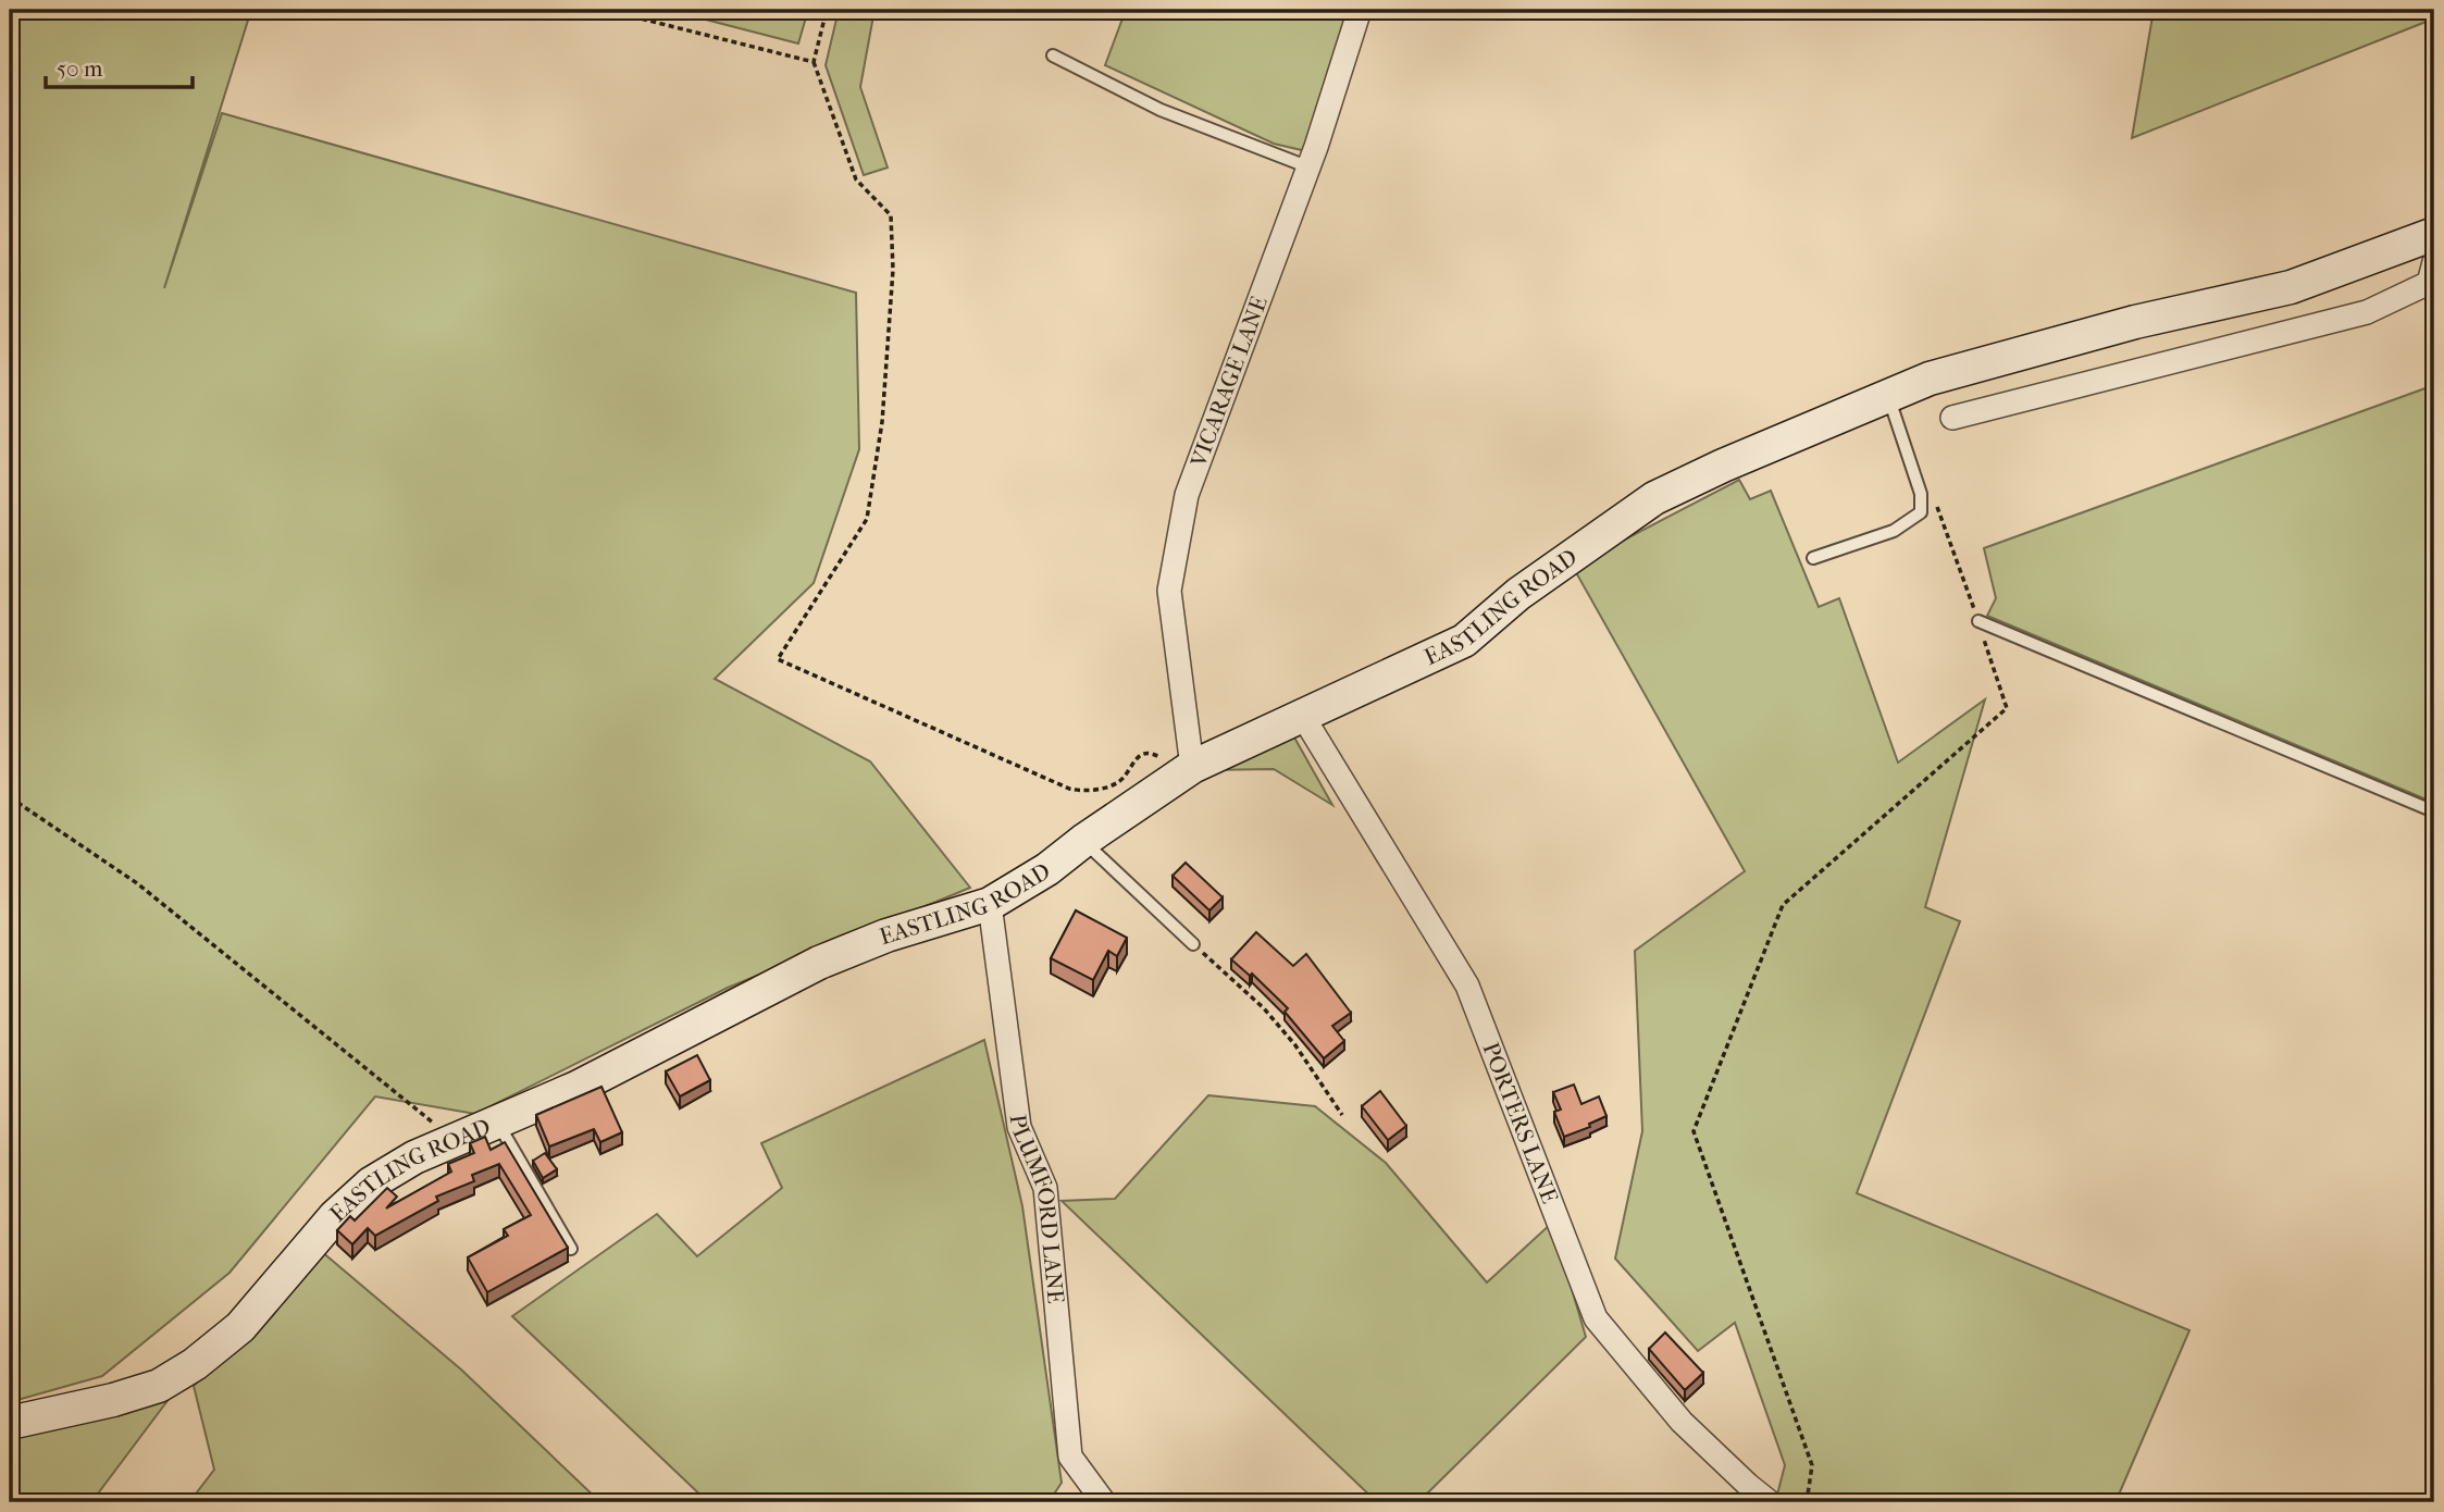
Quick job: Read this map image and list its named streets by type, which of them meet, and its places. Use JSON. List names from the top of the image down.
{
  "streets": {
    "street": [
      "VICARAGE LANE",
      "EASTLING ROAD",
      "PORTERS LANE",
      "PLUMFORD LANE"
    ]
  },
  "crossings": [
    ["VICARAGE LANE", "EASTLING ROAD"],
    ["EASTLING ROAD", "PORTERS LANE"],
    ["EASTLING ROAD", "PLUMFORD LANE"]
  ],
  "scale_bar": "50 m"
}
